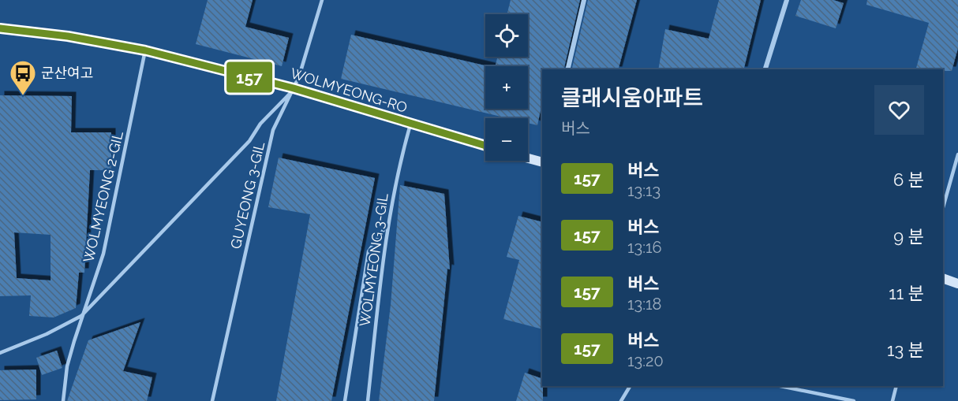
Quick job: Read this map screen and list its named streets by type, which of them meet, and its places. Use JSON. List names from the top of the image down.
{
  "streets": {
    "street": ["WOLMYEONG-RO"],
    "lane": ["GUYEONG 3-GIL", "WOLMYEONG 2-GIL", "WOLMYEONG 3-GIL"]
  },
  "crossings": [
    ["WOLMYEONG-RO", "GUYEONG 3-GIL"],
    ["WOLMYEONG-RO", "WOLMYEONG 2-GIL"],
    ["WOLMYEONG-RO", "WOLMYEONG 3-GIL"]
  ],
  "places": {
    "bus stop": ["군산여고"]
  },
  "lines": ["bus line 157"],
  "page": {
    "on_map": "157",
    "map_buttons": ["+", "−"],
    "heading": ["클래시움아파트", "버스"],
    "list": [
      {
        "mark": "157",
        "name": "버스",
        "note": "13:13",
        "value": "6 분"
      },
      {
        "mark": "157",
        "name": "버스",
        "note": "13:16",
        "value": "9 분"
      },
      {
        "mark": "157",
        "name": "버스",
        "note": "13:18",
        "value": "11 분"
      },
      {
        "mark": "157",
        "name": "버스",
        "note": "13:20",
        "value": "13 분"
      }
    ]
  }
}
